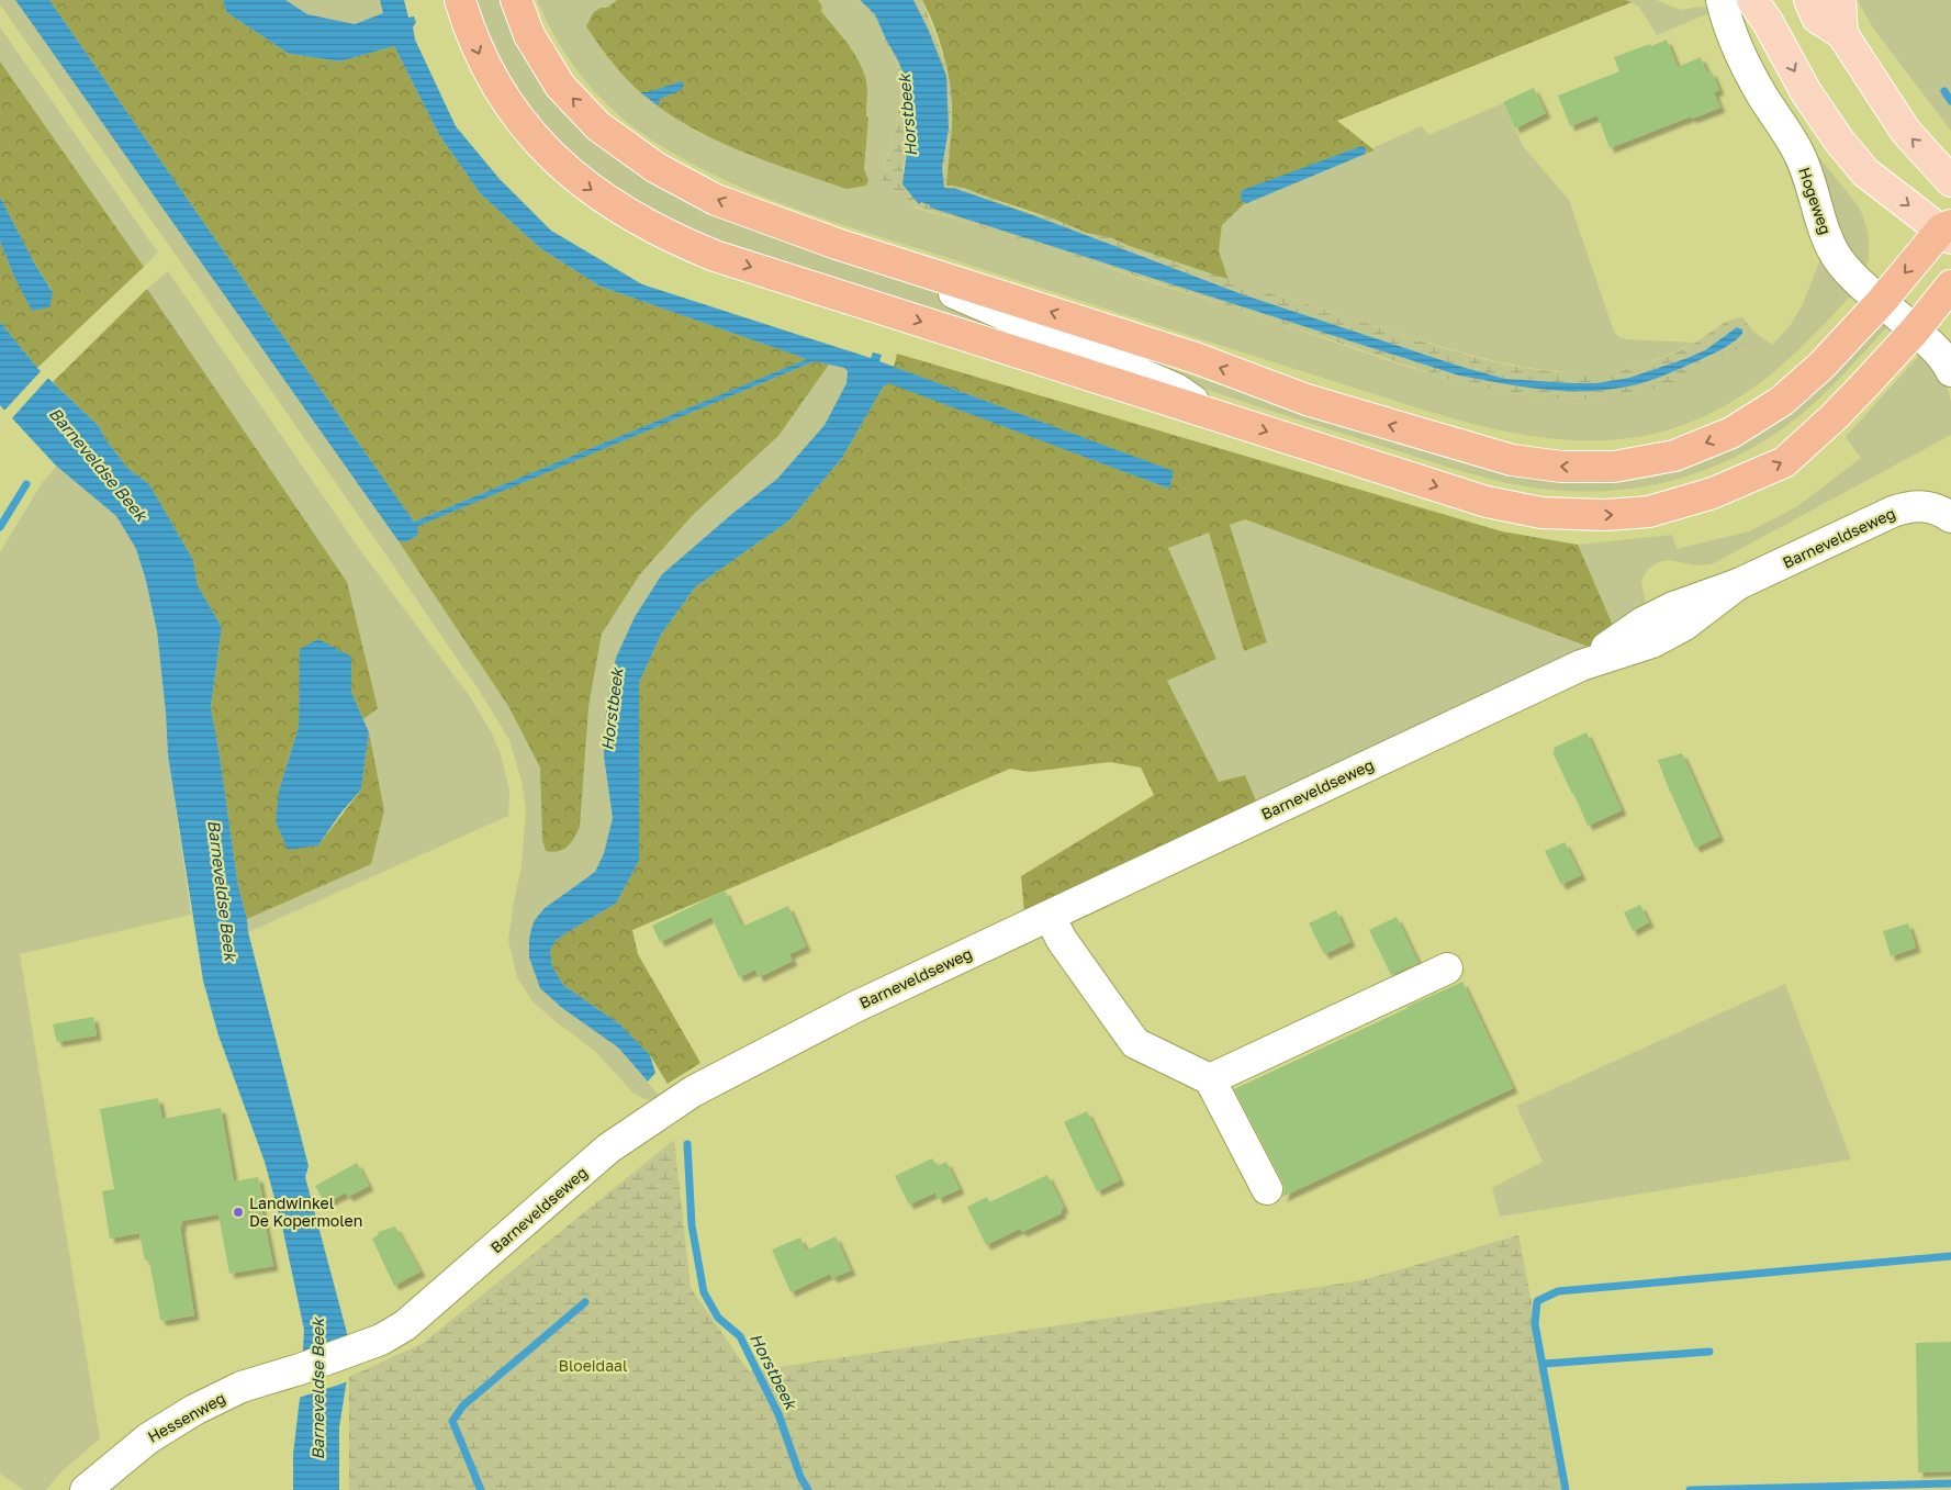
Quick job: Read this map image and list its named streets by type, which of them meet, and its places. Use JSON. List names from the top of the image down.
{
  "streets": {
    "street": ["Hogeweg", "Barneveldseweg", "Hessenweg"]
  },
  "crossings": [
    ["Barneveldseweg", "Hessenweg"]
  ],
  "water": ["Horstbeek", "Barneveldse Beek"],
  "parks": ["Bloeidaal"],
  "places": ["Landwinkel De Kopermolen"]
}
